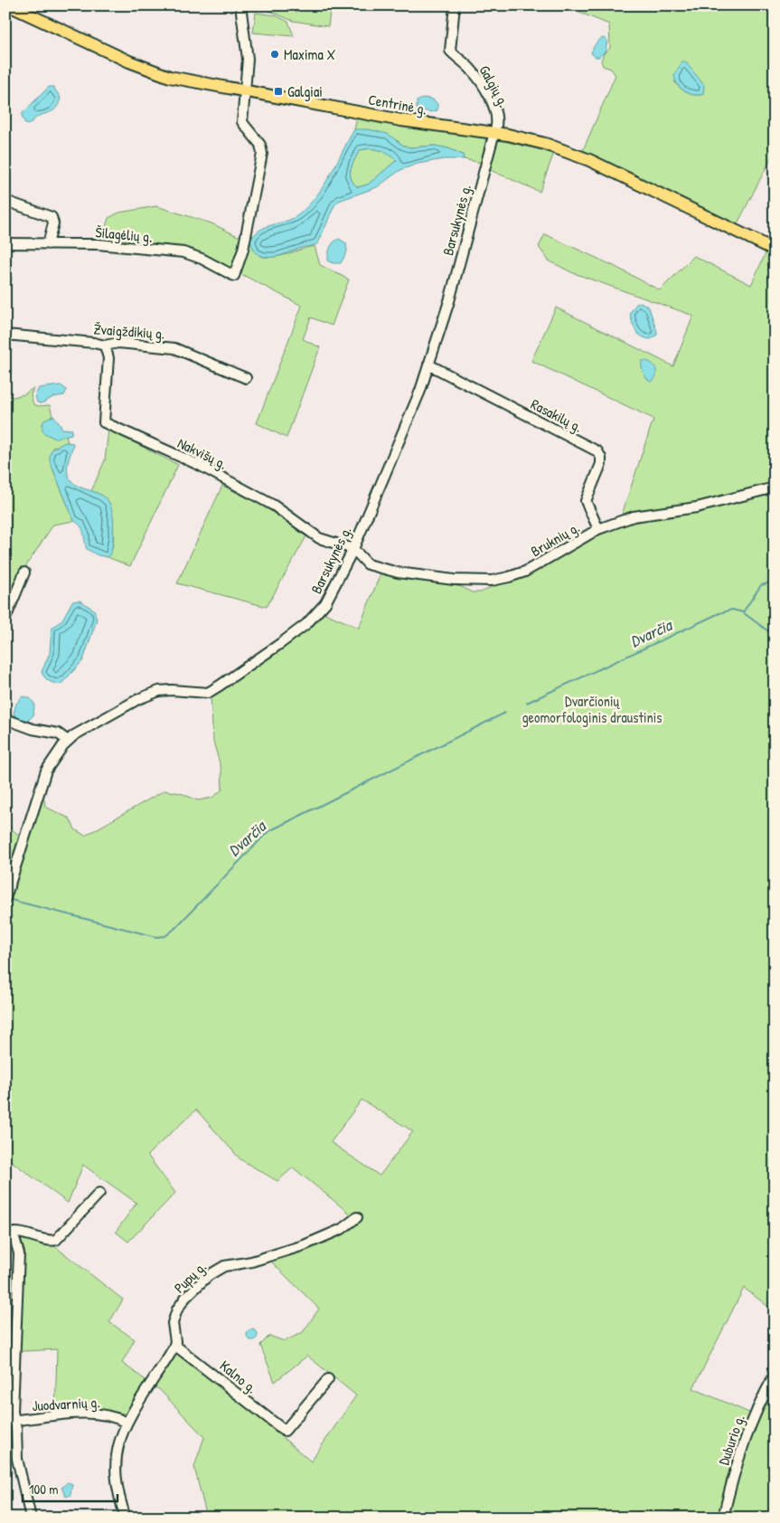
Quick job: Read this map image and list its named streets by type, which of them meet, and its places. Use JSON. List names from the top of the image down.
{
  "streets": {
    "main road": ["Centrinė g."],
    "street": [
      "Galgių g.",
      "Barsukynės g.",
      "Šilagėlių g.",
      "Žvaigždikių g.",
      "Rasakilų g.",
      "Nakvišų g.",
      "Bruknių g.",
      "Pupų g.",
      "Kalno g.",
      "Juodvarnių g.",
      "Duburio g."
    ]
  },
  "crossings": [
    ["Galgių g.", "Centrinė g."],
    ["Galgių g.", "Barsukynės g."],
    ["Centrinė g.", "Barsukynės g."],
    ["Centrinė g.", "Šilagėlių g."],
    ["Barsukynės g.", "Rasakilų g."],
    ["Barsukynės g.", "Nakvišų g."],
    ["Barsukynės g.", "Bruknių g."],
    ["Žvaigždikių g.", "Nakvišų g."],
    ["Rasakilų g.", "Bruknių g."],
    ["Nakvišų g.", "Bruknių g."],
    ["Pupų g.", "Kalno g."]
  ],
  "water": ["Dvarčia"],
  "parks": ["Dvarčionių geomorfologinis draustinis"],
  "places": {
    "other": ["Maxima X"],
    "transit": ["Galgiai"]
  },
  "scale_bar": "100 m"
}
